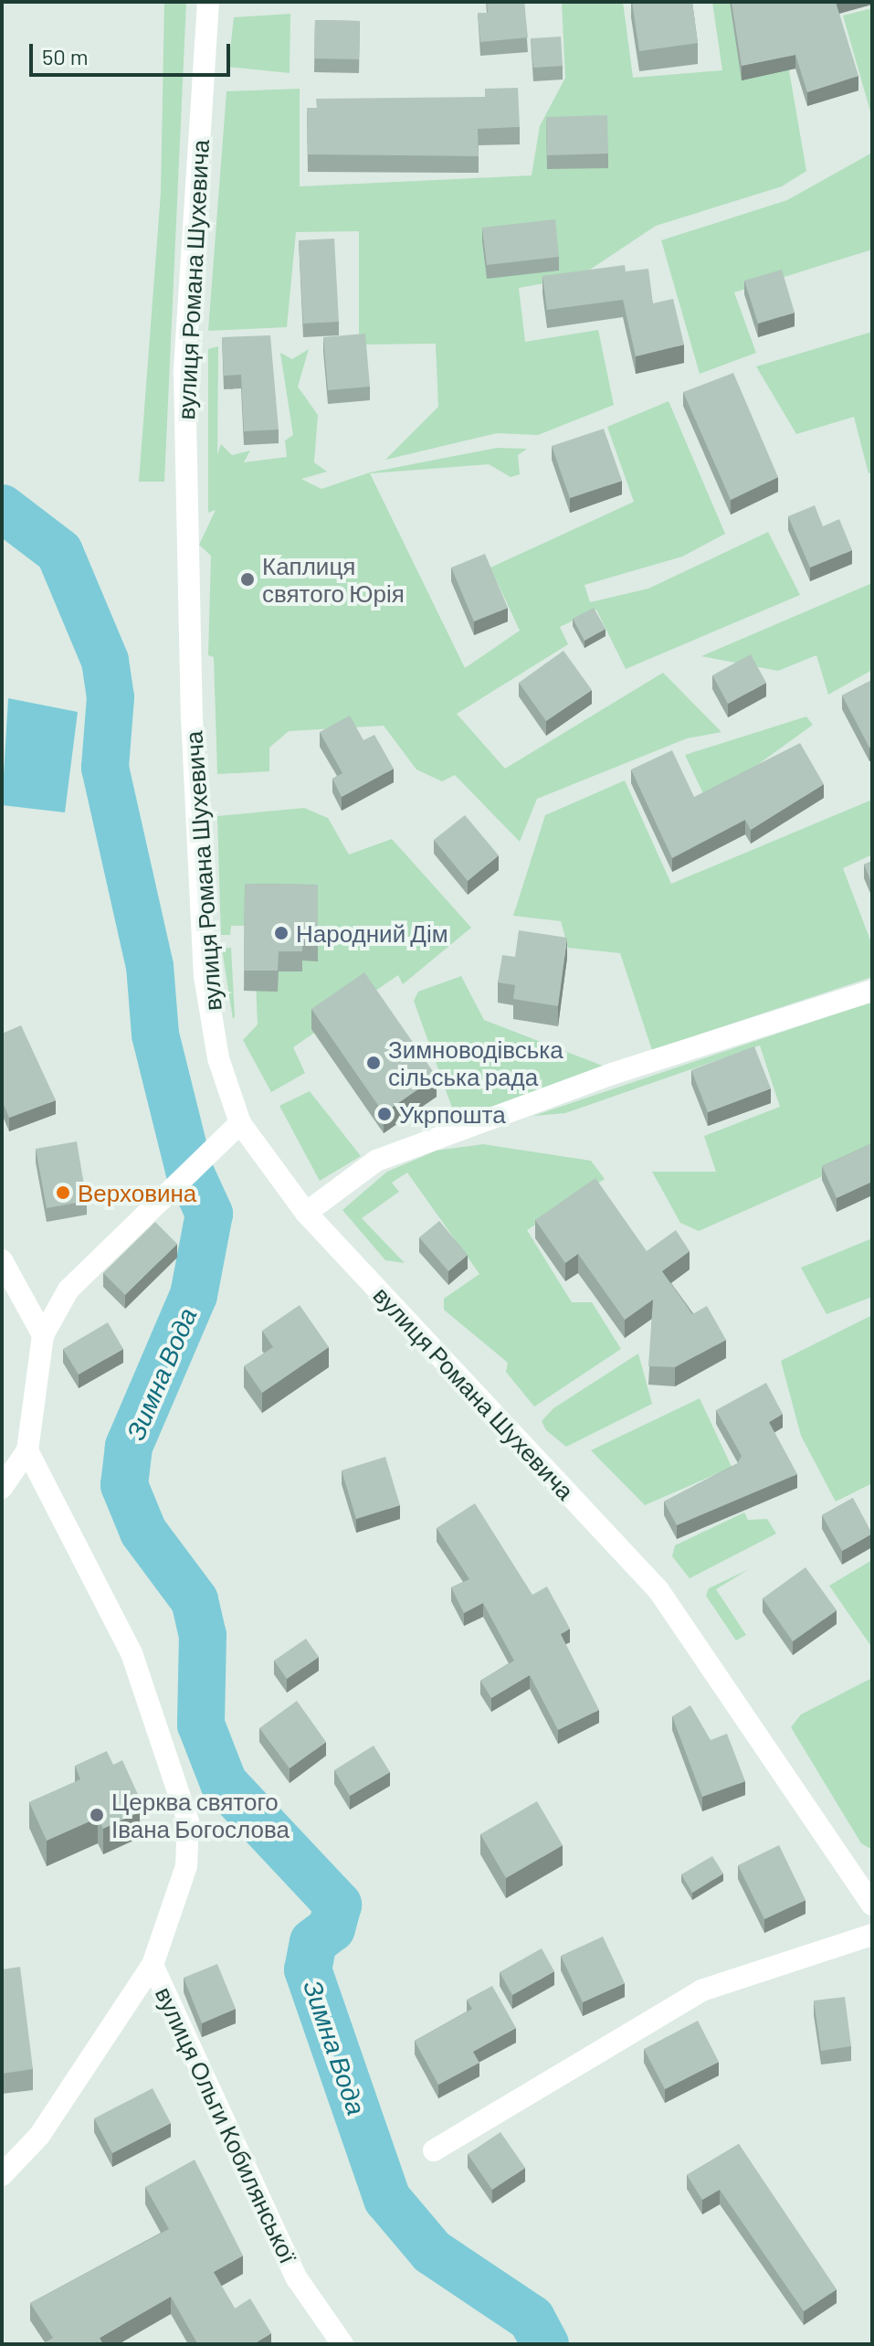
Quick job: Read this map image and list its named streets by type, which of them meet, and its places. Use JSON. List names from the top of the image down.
{
  "streets": {
    "street": ["вулиця Романа Шухевича", "вулиця Ольги Кобилянської"]
  },
  "water": ["Зимна Вода"],
  "places": [
    "Каплиця святого Юрія",
    "Народний Дім",
    "Зимноводівська сільська рада",
    "Укрпошта",
    "Верховина",
    "Церква святого Івана Богослова"
  ],
  "scale_bar": "50 m"
}
